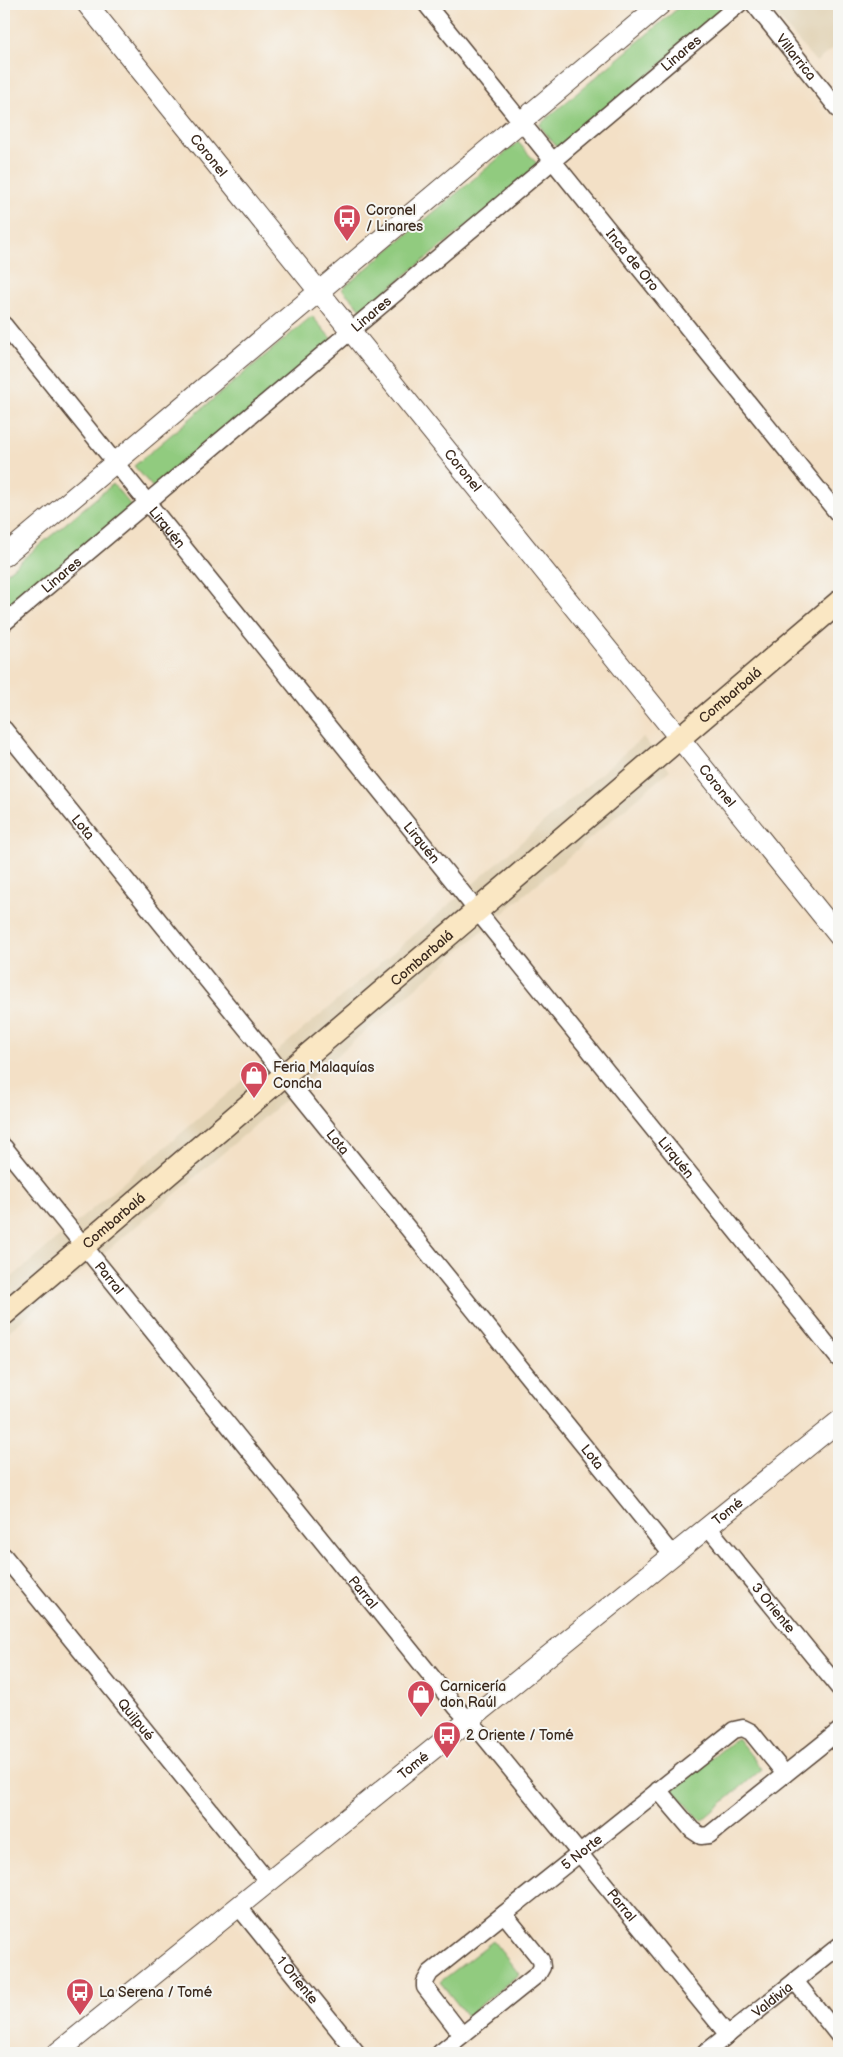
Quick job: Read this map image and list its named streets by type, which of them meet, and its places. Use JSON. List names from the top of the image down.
{
  "streets": {
    "main road": ["Combarbalá"],
    "street": [
      "Linares",
      "Villarrica",
      "Coronel",
      "Inca de Oro",
      "Lirquén",
      "Lota",
      "Parral",
      "Tomé",
      "3 Oriente",
      "Quilpué",
      "5 Norte",
      "1 Oriente",
      "Valdivia"
    ]
  },
  "crossings": [
    ["Linares", "Coronel"],
    ["Linares", "Inca de Oro"],
    ["Linares", "Lirquén"],
    ["Coronel", "Combarbalá"],
    ["Lirquén", "Combarbalá"],
    ["Combarbalá", "Lota"],
    ["Combarbalá", "Parral"],
    ["Lota", "Tomé"],
    ["Parral", "Tomé"],
    ["Parral", "5 Norte"],
    ["Parral", "Valdivia"],
    ["Tomé", "3 Oriente"],
    ["Tomé", "Quilpué"],
    ["Tomé", "1 Oriente"]
  ],
  "places": {
    "bus stop": ["Coronel / Linares", "2 Oriente / Tomé", "La Serena / Tomé"],
    "shop": ["Feria Malaquías Concha", "Carnicería don Raúl"]
  }
}
